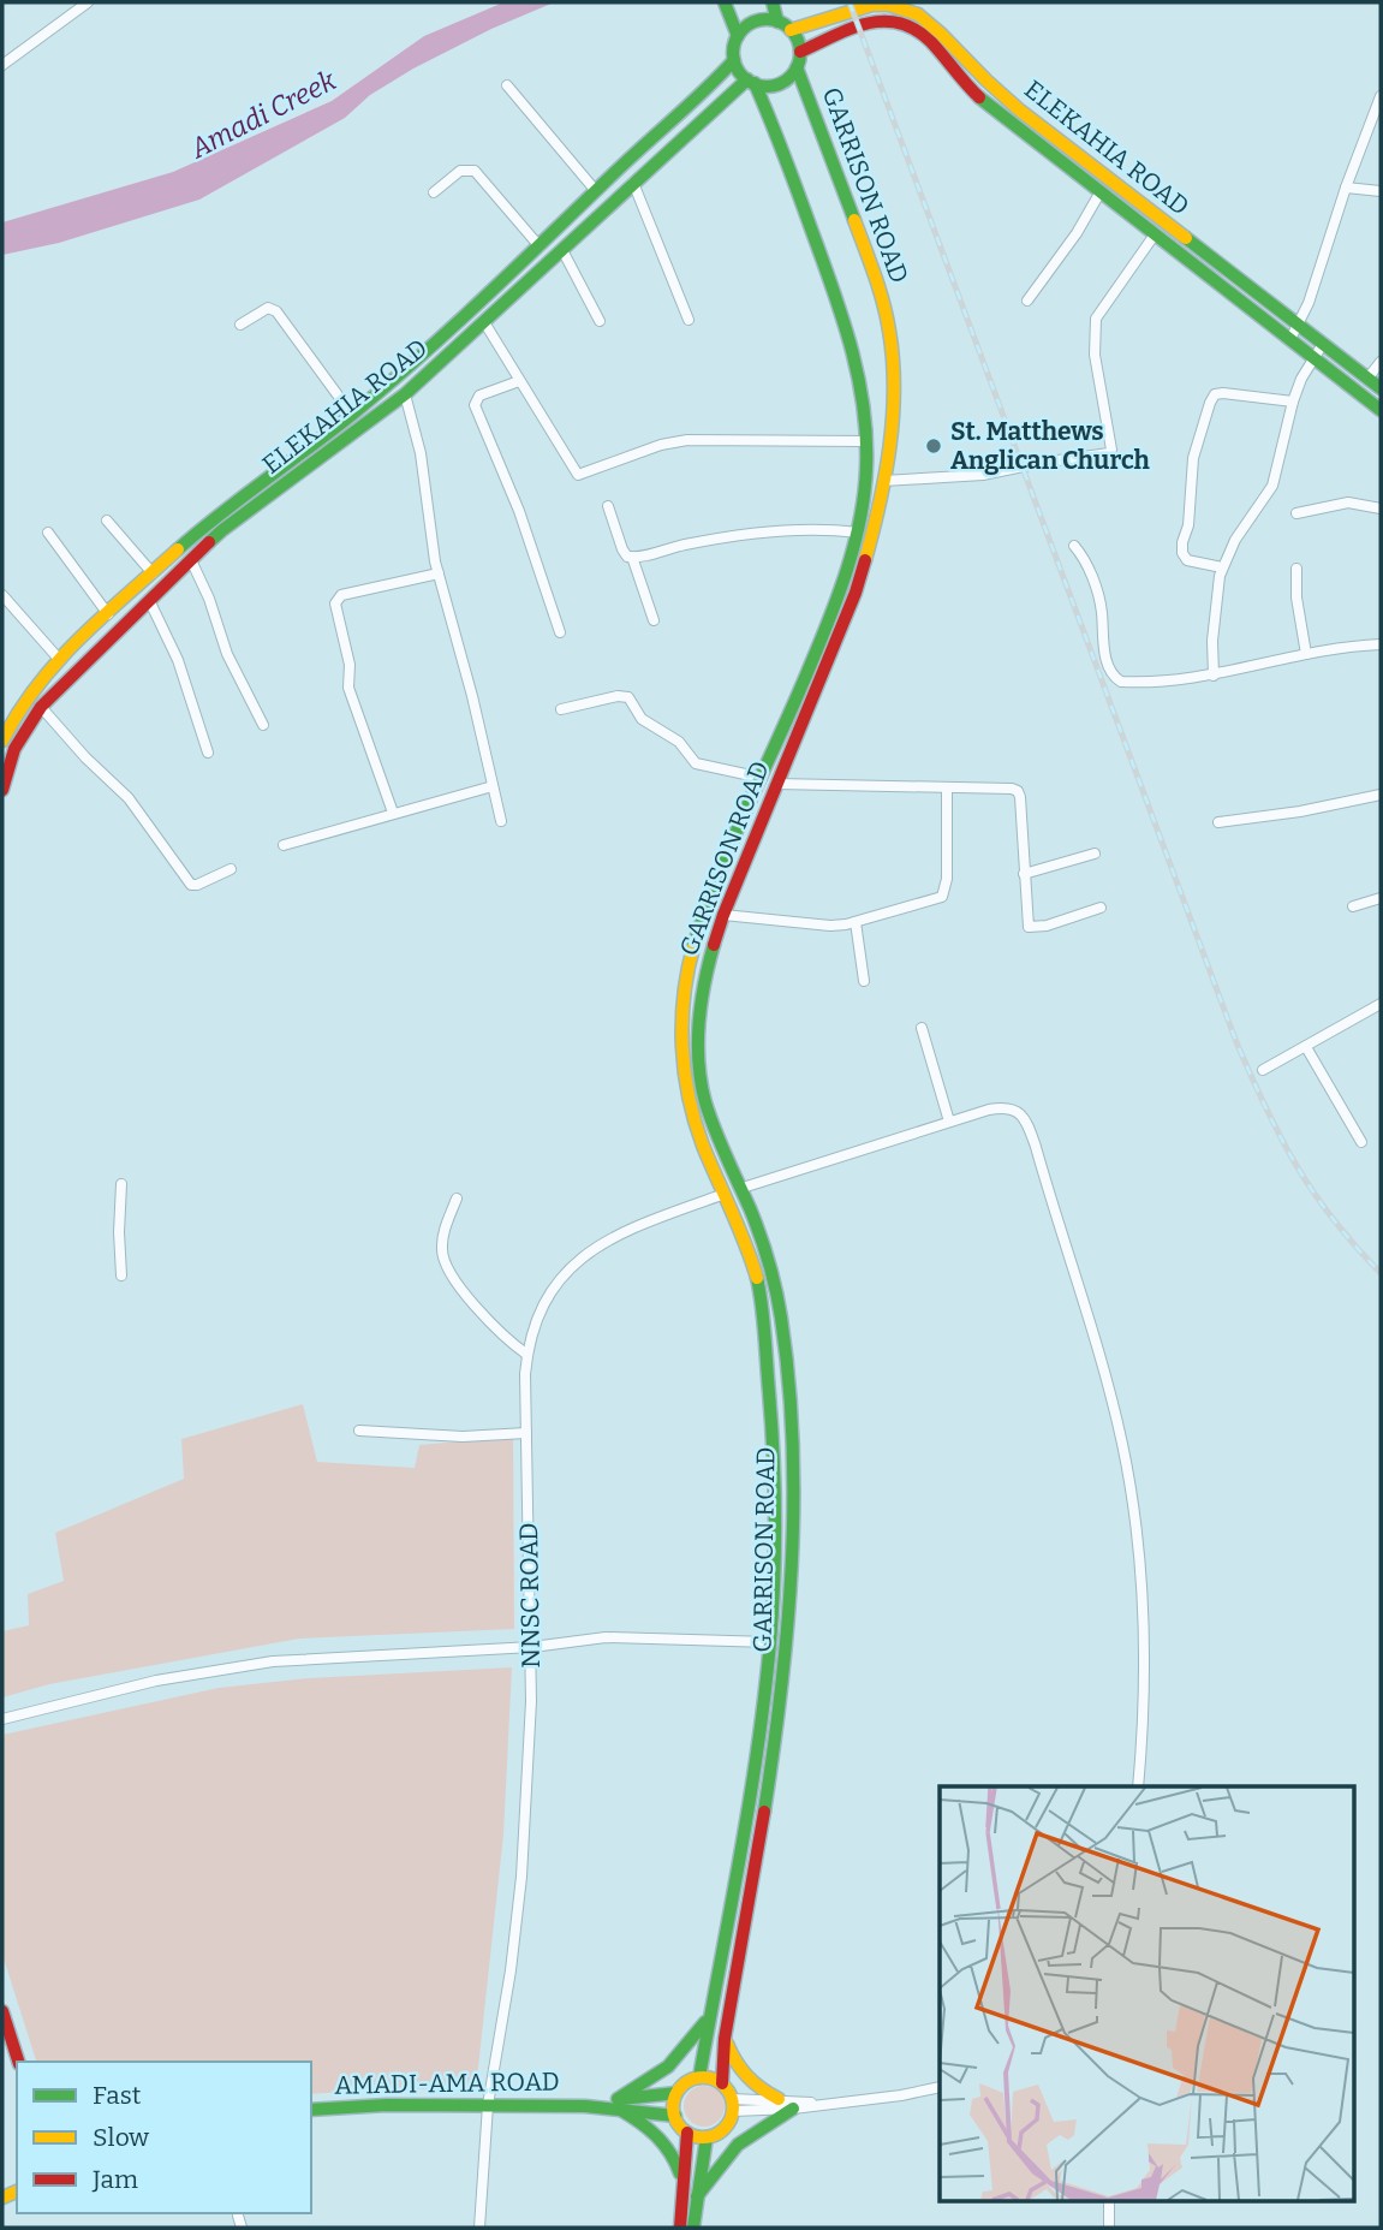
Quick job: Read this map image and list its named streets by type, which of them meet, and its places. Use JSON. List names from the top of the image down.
{
  "streets": {
    "main road": ["ELEKAHIA ROAD", "GARRISON ROAD", "AMADI-AMA ROAD"],
    "street": ["NNSC ROAD"]
  },
  "crossings": [
    ["ELEKAHIA ROAD", "GARRISON ROAD"],
    ["GARRISON ROAD", "NNSC ROAD"],
    ["GARRISON ROAD", "AMADI-AMA ROAD"],
    ["NNSC ROAD", "AMADI-AMA ROAD"]
  ],
  "water": ["Amadi Creek"],
  "places": ["St. Matthews Anglican Church"],
  "legend": ["Fast", "Slow", "Jam"]
}
